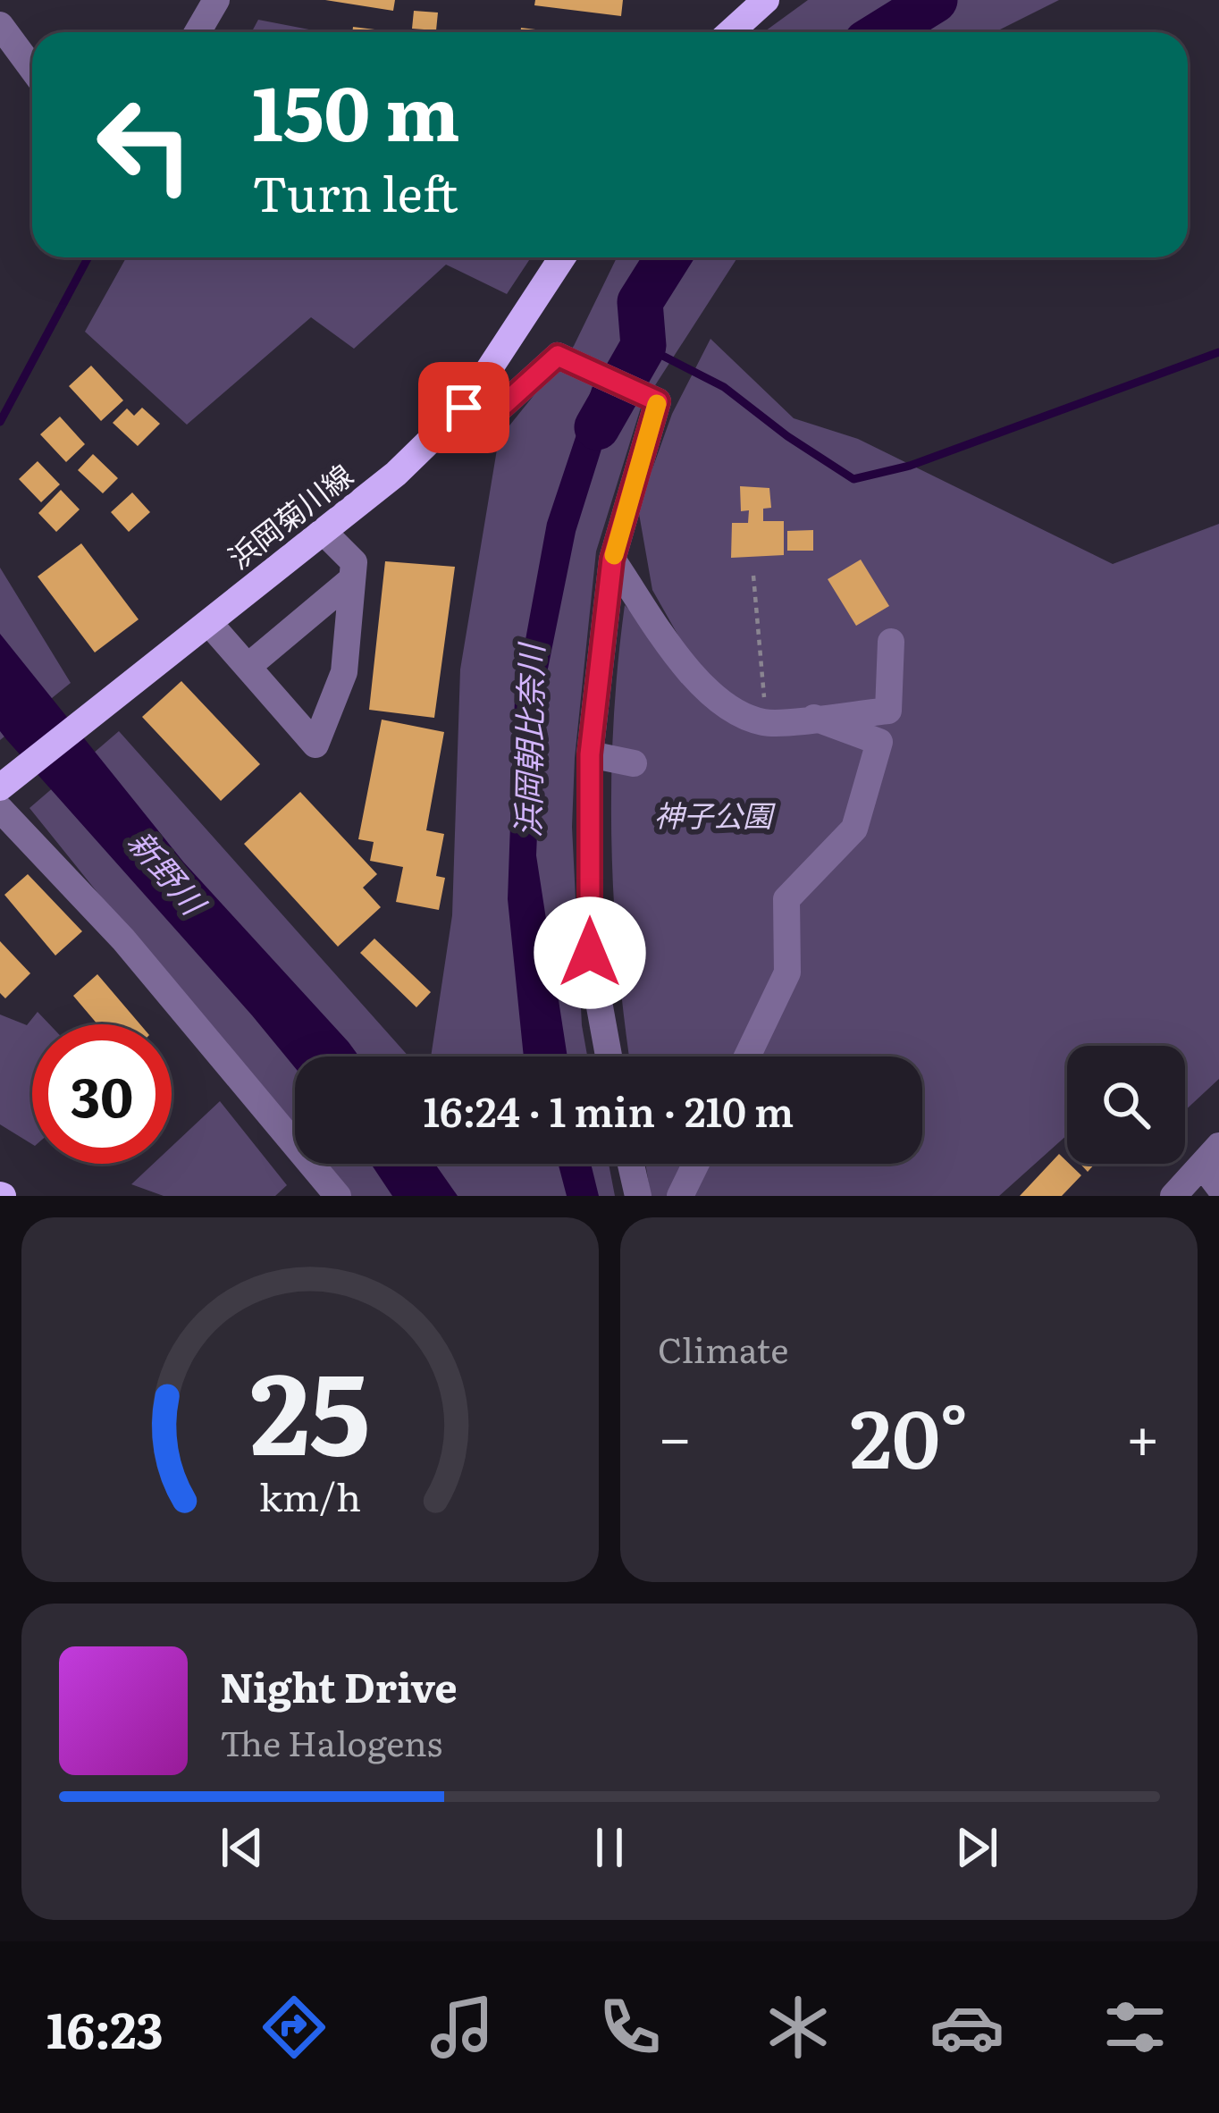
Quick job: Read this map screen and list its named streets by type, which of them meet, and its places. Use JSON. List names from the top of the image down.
{
  "streets": {
    "main road": ["浜岡菊川線"]
  },
  "water": ["浜岡朝比奈川", "新野川"],
  "parks": ["神子公園"],
  "page": {
    "turn": ["150 m", "Turn left"],
    "limit": "30",
    "trip": "16:24 · 1 min · 210 m",
    "tile": "Climate",
    "heat": ["−", "20°", "+"],
    "song": ["Night Drive", "The Halogens"],
    "tabs": "16:23",
    "gauge": ["25", "km/h"]
  }
}
